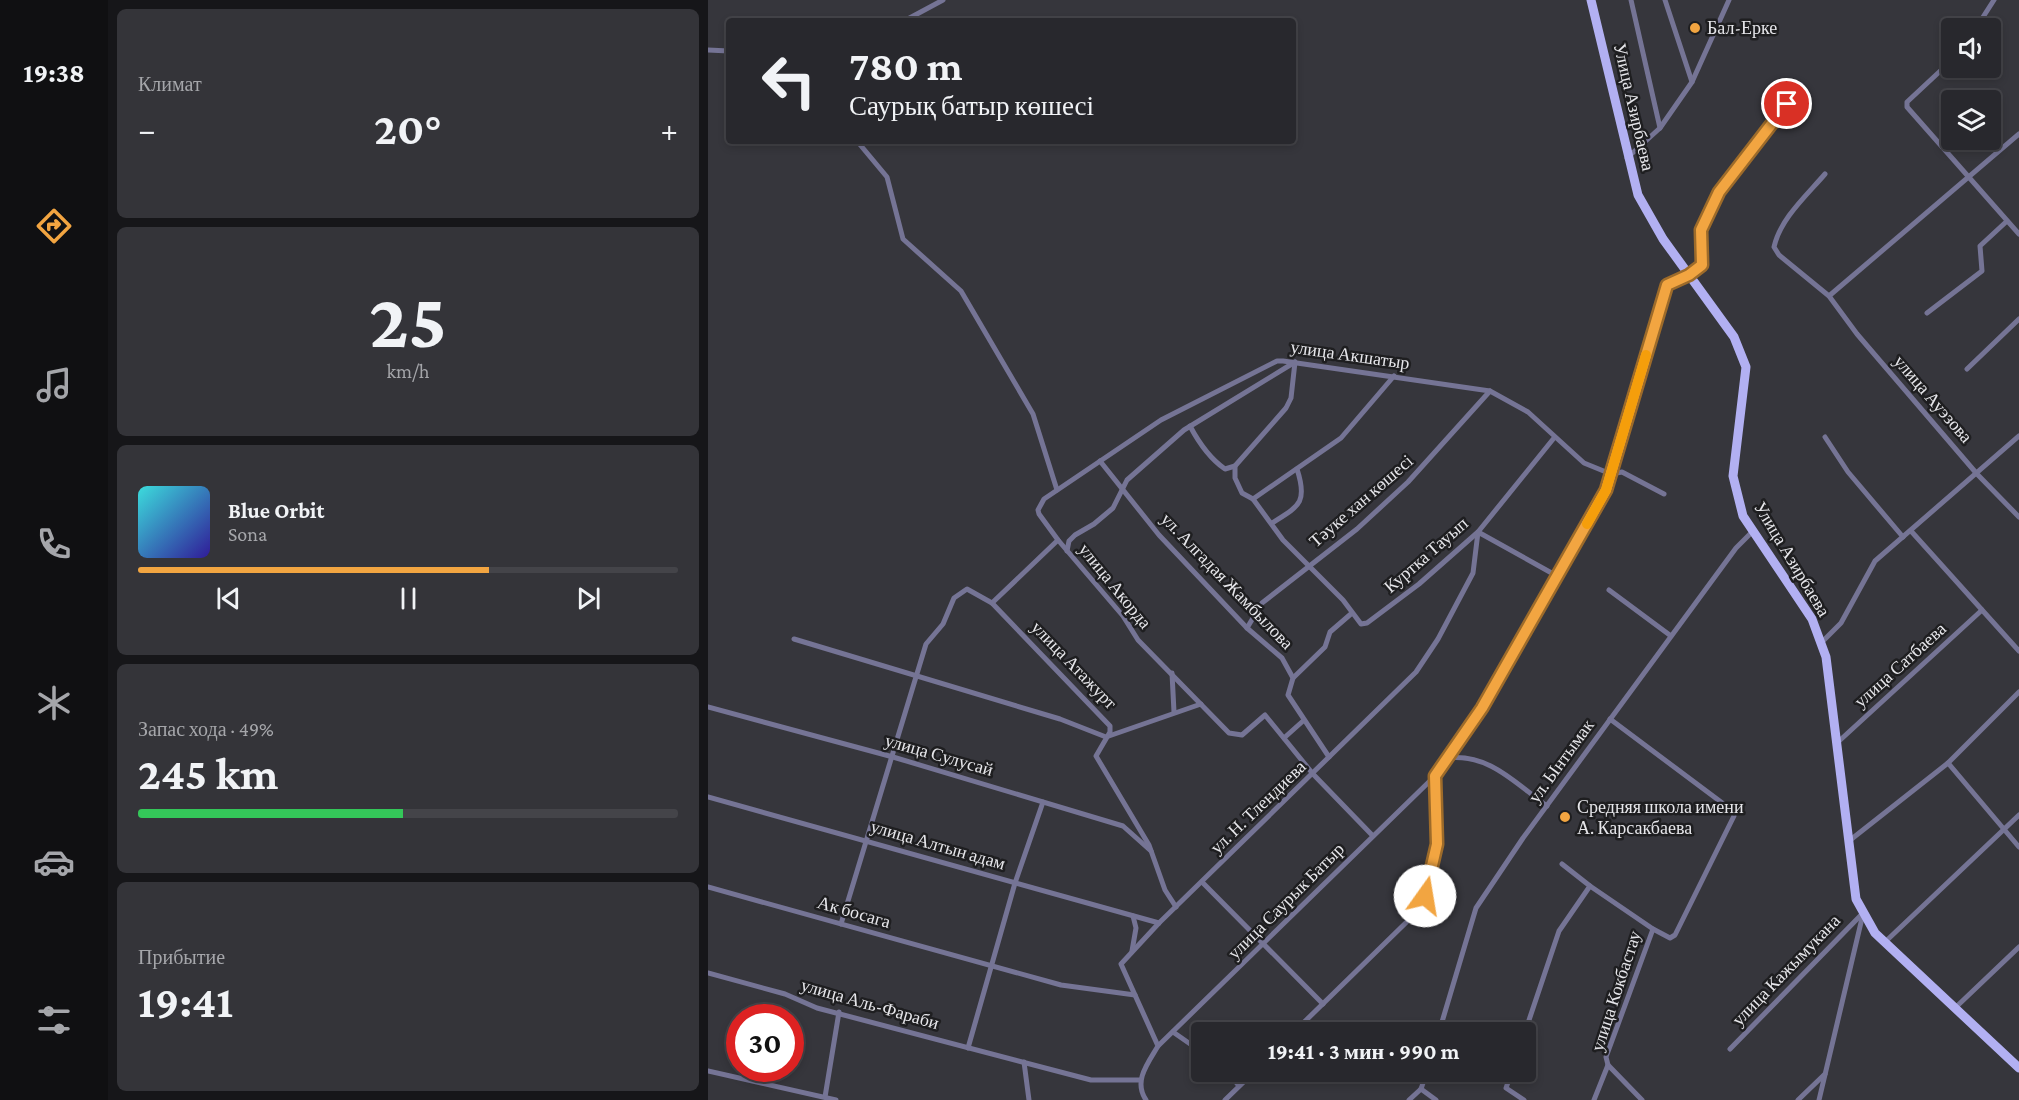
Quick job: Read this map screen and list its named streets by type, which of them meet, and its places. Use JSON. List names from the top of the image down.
{
  "streets": {
    "main road": ["Улица Азирбаева"],
    "street": [
      "улица Акшатыр",
      "улица Ауэзова",
      "Тәуке хан көшесі",
      "Куртка Тауып",
      "ул. Алгадая Жамбылова",
      "улица Акорда",
      "улица Атажурт",
      "улица Сатбаева",
      "улица Сулусай",
      "ул. Ынтымак",
      "ул. Н. Тлендиева",
      "улица Алтын адам",
      "улица Саурык Батыр",
      "Ак босага",
      "улица Кажымукана",
      "улица Кокбастау",
      "улица Аль-Фараби"
    ]
  },
  "crossings": [
    ["Улица Азирбаева", "улица Сатбаева"],
    ["Улица Азирбаева", "ул. Ынтымак"],
    ["Улица Азирбаева", "улица Саурык Батыр"],
    ["Улица Азирбаева", "улица Кажымукана"],
    ["улица Акшатыр", "Тәуке хан көшесі"],
    ["улица Акшатыр", "Куртка Тауып"],
    ["улица Акшатыр", "ул. Алгадая Жамбылова"],
    ["улица Акшатыр", "улица Акорда"],
    ["улица Акшатыр", "улица Саурык Батыр"],
    ["Тәуке хан көшесі", "ул. Алгадая Жамбылова"],
    ["Куртка Тауып", "ул. Н. Тлендиева"],
    ["ул. Алгадая Жамбылова", "ул. Н. Тлендиева"],
    ["улица Атажурт", "улица Сулусай"],
    ["улица Атажурт", "ул. Н. Тлендиева"],
    ["ул. Н. Тлендиева", "улица Алтын адам"],
    ["ул. Н. Тлендиева", "Ак босага"],
    ["улица Саурык Батыр", "улица Аль-Фараби"]
  ],
  "places": ["Бал-Ерке", "Средняя школа имени А. Карсакбаева"],
  "page": {
    "tabs": "19:38",
    "tile": [
      "Климат",
      ["25", "km/h"],
      ["Запас хода · 49%", "245 km"],
      ["Прибытие", "19:41"]
    ],
    "turn": ["780 m", "Саурық батыр көшесі"],
    "heat": ["−", "20°", "+"],
    "song": ["Blue Orbit", "Sona"],
    "limit": "30",
    "trip": "19:41 · 3 мин · 990 m"
  }
}
